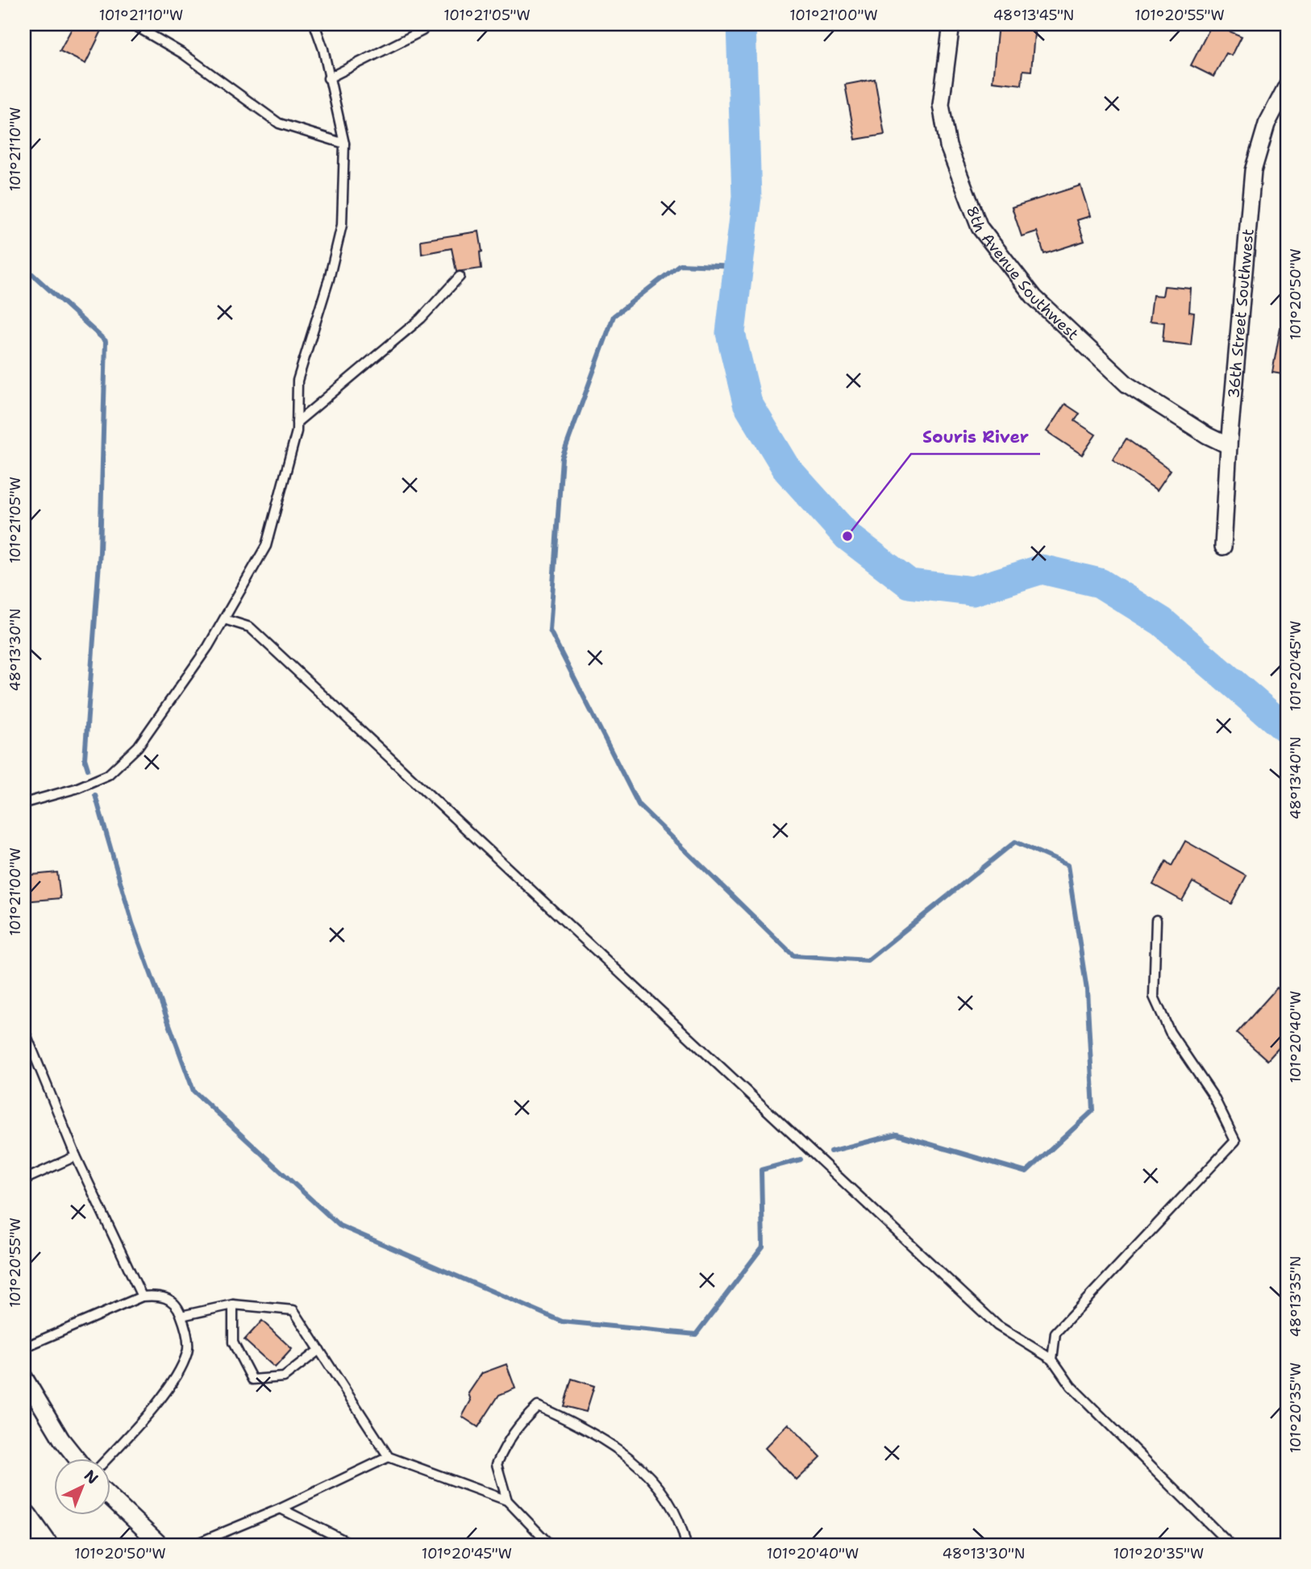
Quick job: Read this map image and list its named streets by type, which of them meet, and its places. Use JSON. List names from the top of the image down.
{
  "streets": {
    "street": ["8th Avenue Southwest", "36th Street Southwest"]
  },
  "crossings": [
    ["8th Avenue Southwest", "36th Street Southwest"]
  ],
  "places": ["Souris River"],
  "north": "top right",
  "coordinates": [
    "101°21'10\"W",
    "101°21'05\"W",
    "101°21'00\"W",
    "48°13'45\"N",
    "101°20'55\"W",
    "101°20'50\"W",
    "48°13'30\"N",
    "101°20'45\"W",
    "48°13'40\"N",
    "101°20'40\"W",
    "48°13'35\"N",
    "101°20'35\"W"
  ]
}
